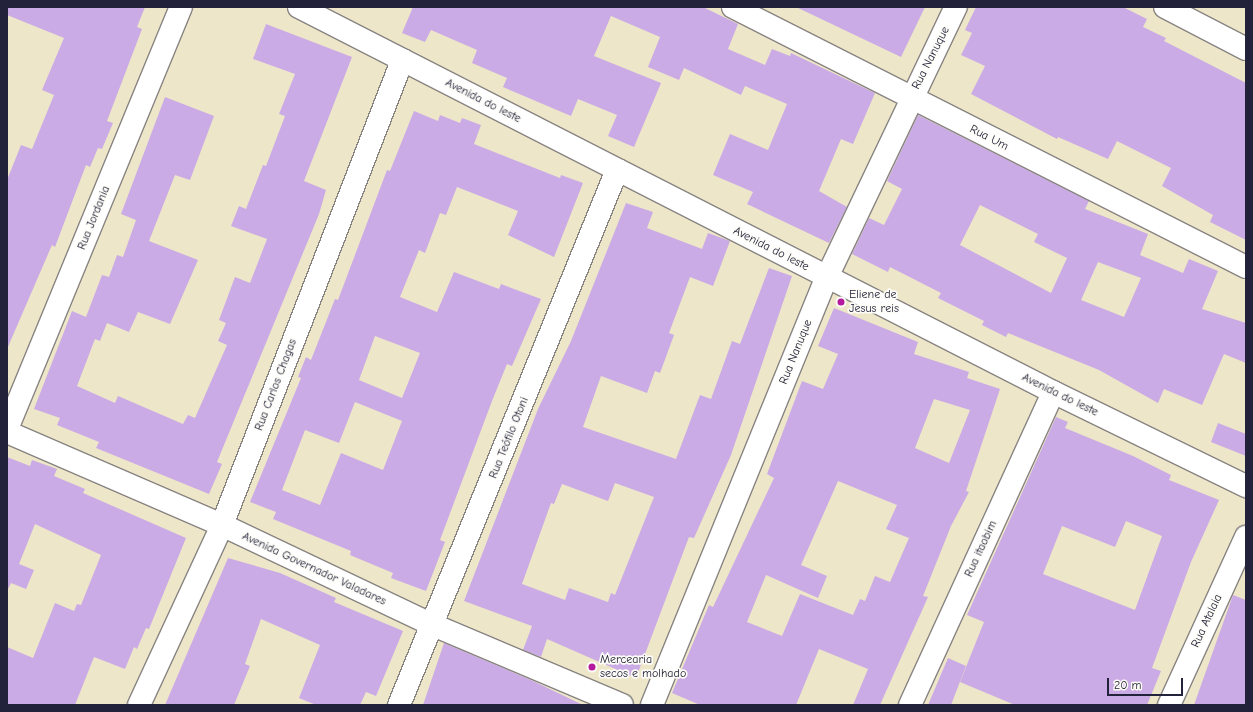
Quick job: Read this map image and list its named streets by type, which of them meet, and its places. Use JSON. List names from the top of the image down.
{
  "streets": {
    "street": [
      "Rua Nanuque",
      "Avenida do leste",
      "Rua Um",
      "Rua Jordania",
      "Rua Carlos Chagas",
      "Rua Teófilo Otoni",
      "Rua itaobim",
      "Avenida Governador Valadares",
      "Rua Atalaia"
    ]
  },
  "crossings": [
    ["Rua Nanuque", "Avenida do leste"],
    ["Rua Nanuque", "Rua Um"],
    ["Avenida do leste", "Rua Carlos Chagas"],
    ["Avenida do leste", "Rua Teófilo Otoni"],
    ["Avenida do leste", "Rua itaobim"],
    ["Rua Jordania", "Avenida Governador Valadares"],
    ["Rua Carlos Chagas", "Avenida Governador Valadares"],
    ["Rua Teófilo Otoni", "Avenida Governador Valadares"]
  ],
  "places": ["Eliene de Jesus reis", "Mercearia secos e molhado"],
  "scale_bar": "20 m"
}
